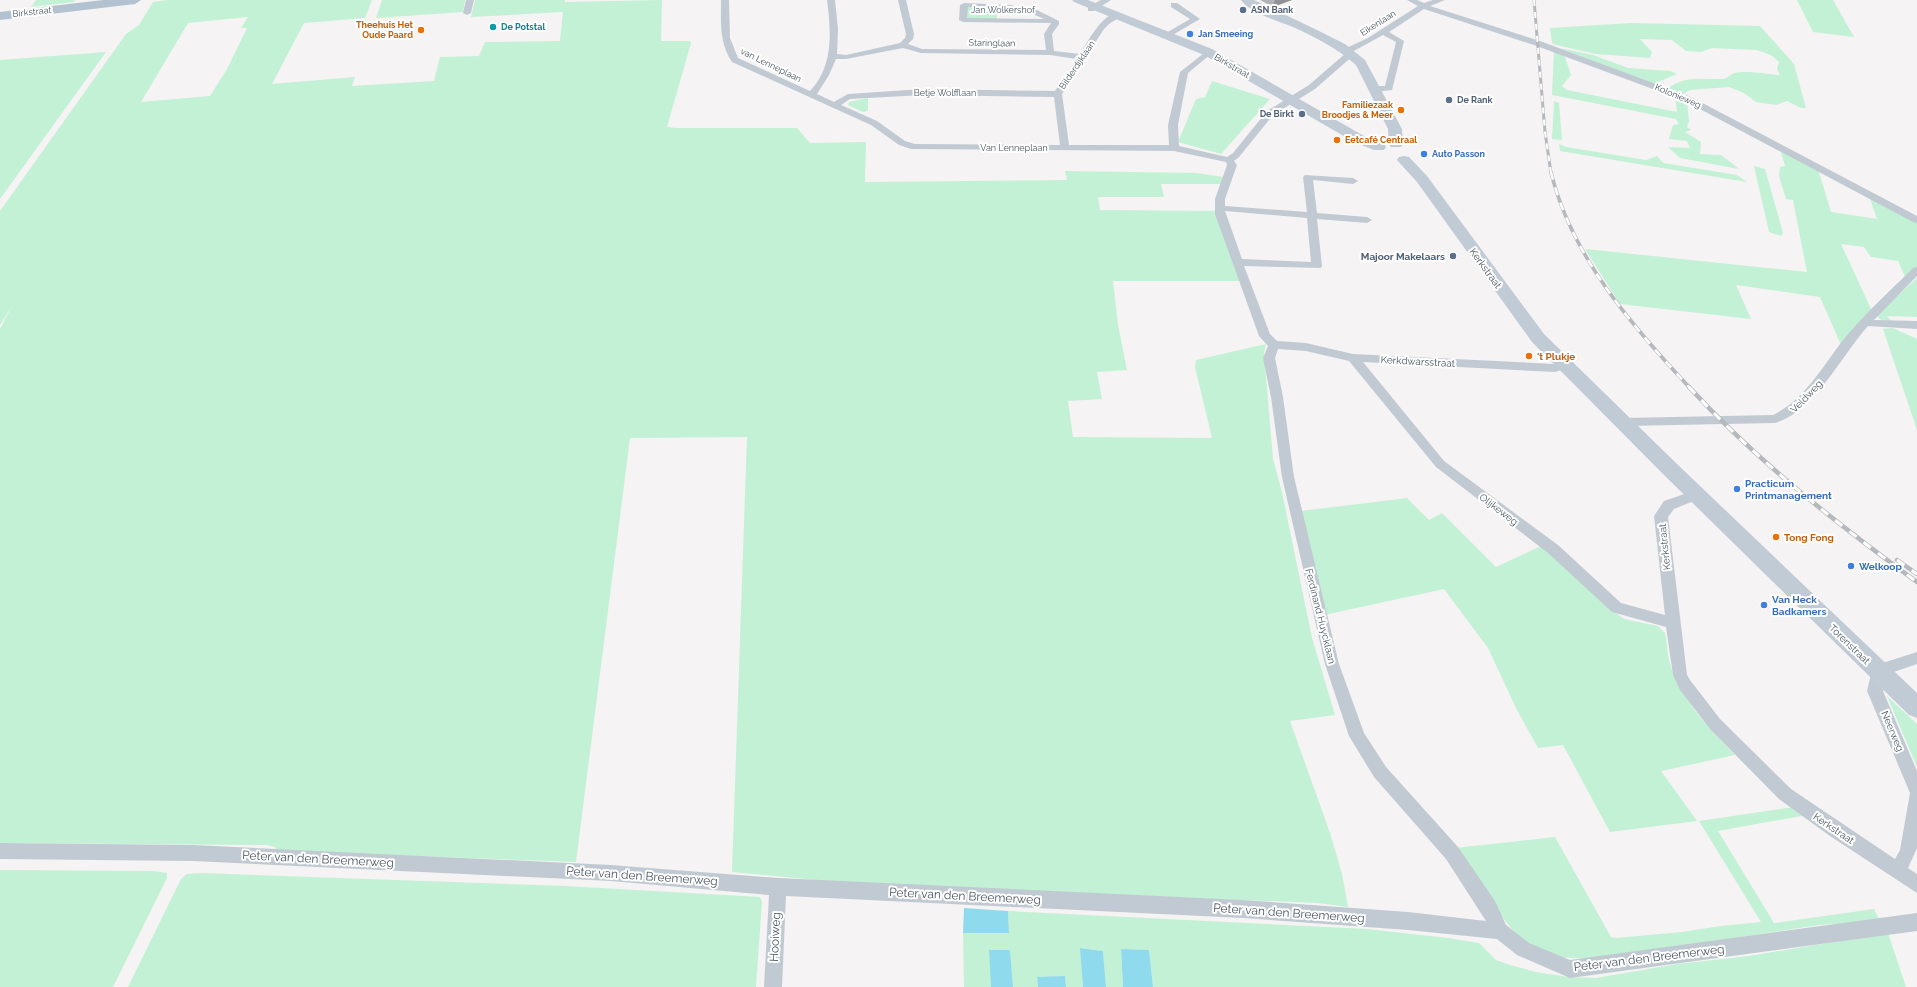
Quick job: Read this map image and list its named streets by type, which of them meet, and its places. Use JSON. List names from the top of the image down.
{
  "streets": {
    "main road": ["Birkstraat", "Kerkstraat", "Torenstraat"],
    "street": [
      "Jan Wolkershof",
      "Eikenlaan",
      "Staringlaan",
      "van Lenneplaan",
      "Bilderdijklaan",
      "Betje Wolfflaan",
      "Kolonieweg",
      "Van Lenneplaan",
      "Kerkdwarsstraat",
      "Veldweg",
      "Olijkeweg",
      "Ferdinand Huycklaan",
      "Neerweg",
      "Peter van den Breemerweg",
      "Hooiweg"
    ]
  },
  "crossings": [
    ["Birkstraat", "Eikenlaan"],
    ["Birkstraat", "Bilderdijklaan"],
    ["Birkstraat", "Kerkstraat"],
    ["Eikenlaan", "Kolonieweg"],
    ["Staringlaan", "Bilderdijklaan"],
    ["van Lenneplaan", "Van Lenneplaan"],
    ["Bilderdijklaan", "Betje Wolfflaan"],
    ["Bilderdijklaan", "Van Lenneplaan"],
    ["Betje Wolfflaan", "Van Lenneplaan"],
    ["Kerkstraat", "Kerkdwarsstraat"],
    ["Kerkstraat", "Veldweg"],
    ["Kerkstraat", "Olijkeweg"],
    ["Kerkstraat", "Torenstraat"],
    ["Kerkdwarsstraat", "Olijkeweg"],
    ["Kerkdwarsstraat", "Ferdinand Huycklaan"],
    ["Ferdinand Huycklaan", "Peter van den Breemerweg"],
    ["Torenstraat", "Neerweg"],
    ["Peter van den Breemerweg", "Hooiweg"]
  ],
  "places": [
    "ASN Bank",
    "De Potstal",
    "Theehuis Het Oude Paard",
    "Jan Smeeing",
    "De Rank",
    "Familiezaak Broodjes & Meer",
    "De Birkt",
    "Eetcafé Centraal",
    "Auto Passon",
    "Majoor Makelaars",
    "'t Plukje",
    "Practicum Printmanagement",
    "Tong Fong",
    "Welkoop",
    "Van Heck Badkamers"
  ]
}
